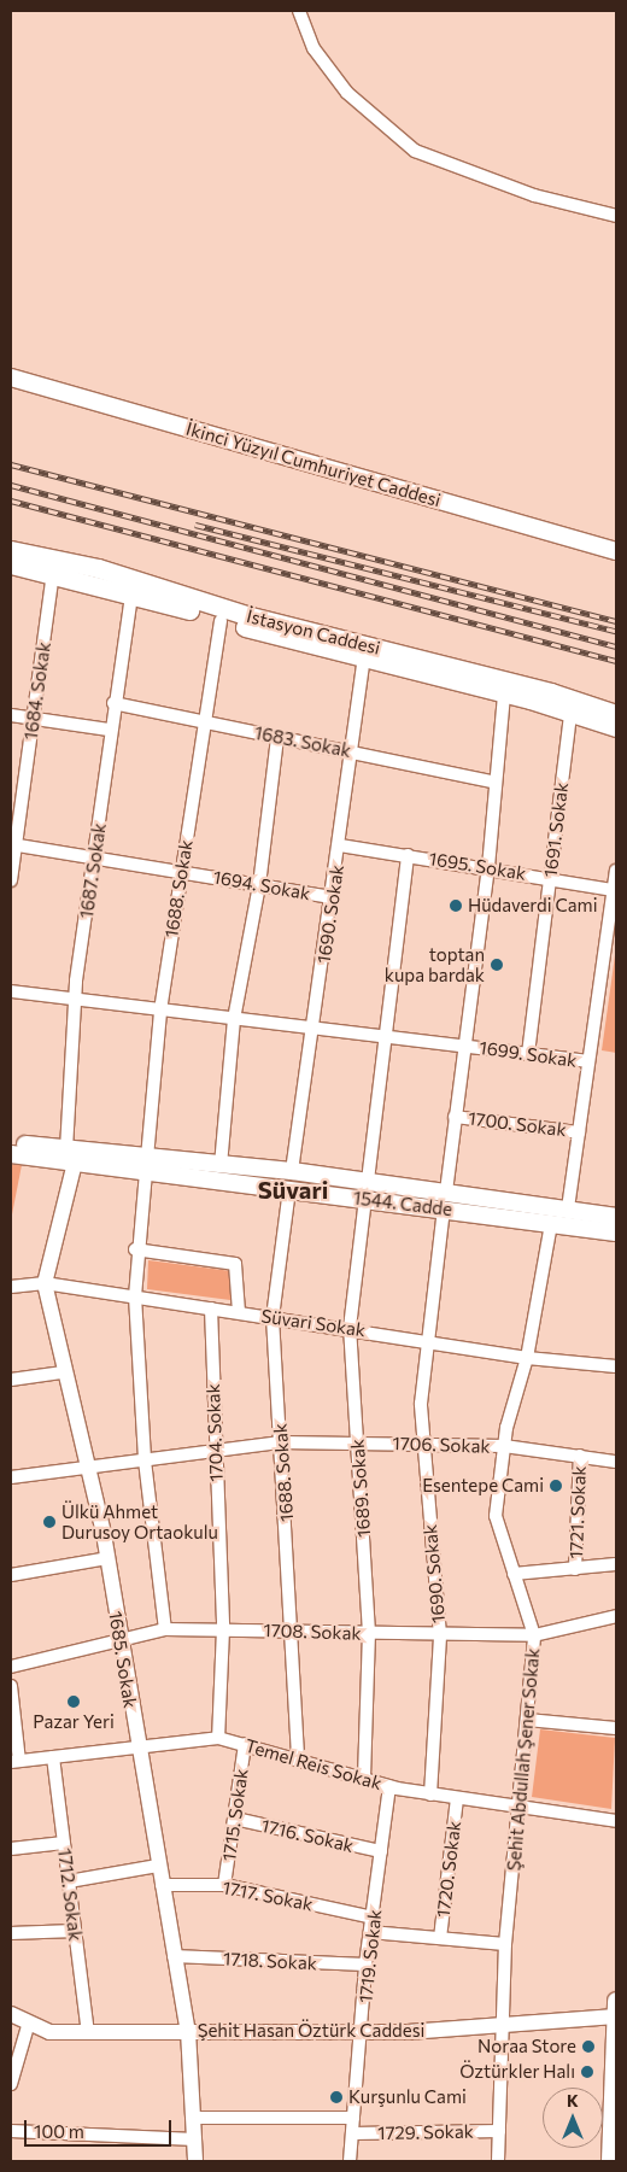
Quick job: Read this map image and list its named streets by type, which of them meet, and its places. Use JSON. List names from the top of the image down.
{
  "streets": {
    "main road": ["İkinci Yüzyıl Cumhuriyet Caddesi", "İstasyon Caddesi", "1544. Cadde"],
    "street": [
      "1684. Sokak",
      "1683. Sokak",
      "1691. Sokak",
      "1695. Sokak",
      "1687. Sokak",
      "1694. Sokak",
      "1688. Sokak",
      "1690. Sokak",
      "1699. Sokak",
      "1700. Sokak",
      "Süvari Sokak",
      "1704. Sokak",
      "1706. Sokak",
      "1689. Sokak",
      "1721. Sokak",
      "1708. Sokak",
      "1685. Sokak",
      "Şehit Abdullah Şener Sokak",
      "Temel Reis Sokak",
      "1715. Sokak",
      "1716. Sokak",
      "1720. Sokak",
      "1712. Sokak",
      "1717. Sokak",
      "1719. Sokak",
      "1718. Sokak",
      "Şehit Hasan Öztürk Caddesi",
      "1729. Sokak"
    ]
  },
  "crossings": [
    ["İstasyon Caddesi", "1684. Sokak"],
    ["İstasyon Caddesi", "1691. Sokak"],
    ["İstasyon Caddesi", "1687. Sokak"],
    ["İstasyon Caddesi", "1688. Sokak"],
    ["İstasyon Caddesi", "1690. Sokak"],
    ["1684. Sokak", "1694. Sokak"],
    ["1683. Sokak", "1687. Sokak"],
    ["1683. Sokak", "1688. Sokak"],
    ["1683. Sokak", "1690. Sokak"],
    ["1691. Sokak", "1695. Sokak"],
    ["1691. Sokak", "1699. Sokak"],
    ["1695. Sokak", "1690. Sokak"],
    ["1687. Sokak", "1694. Sokak"],
    ["1687. Sokak", "1699. Sokak"],
    ["1687. Sokak", "1544. Cadde"],
    ["1687. Sokak", "1685. Sokak"],
    ["1694. Sokak", "1688. Sokak"],
    ["1694. Sokak", "1690. Sokak"],
    ["1688. Sokak", "1699. Sokak"],
    ["1688. Sokak", "1544. Cadde"],
    ["1688. Sokak", "Süvari Sokak"],
    ["1688. Sokak", "1706. Sokak"],
    ["1688. Sokak", "1708. Sokak"],
    ["1688. Sokak", "Temel Reis Sokak"],
    ["1690. Sokak", "1699. Sokak"],
    ["1690. Sokak", "1544. Cadde"],
    ["1690. Sokak", "Süvari Sokak"],
    ["1690. Sokak", "1706. Sokak"],
    ["1690. Sokak", "1708. Sokak"],
    ["1690. Sokak", "Temel Reis Sokak"],
    ["1544. Cadde", "1689. Sokak"],
    ["1544. Cadde", "1685. Sokak"],
    ["1544. Cadde", "Şehit Abdullah Şener Sokak"],
    ["Süvari Sokak", "1704. Sokak"],
    ["Süvari Sokak", "1689. Sokak"],
    ["Süvari Sokak", "1685. Sokak"],
    ["Süvari Sokak", "Şehit Abdullah Şener Sokak"],
    ["1704. Sokak", "1706. Sokak"],
    ["1704. Sokak", "1708. Sokak"],
    ["1704. Sokak", "Temel Reis Sokak"],
    ["1706. Sokak", "1689. Sokak"],
    ["1706. Sokak", "1721. Sokak"],
    ["1706. Sokak", "1685. Sokak"],
    ["1706. Sokak", "Şehit Abdullah Şener Sokak"],
    ["1689. Sokak", "1708. Sokak"],
    ["1689. Sokak", "Temel Reis Sokak"],
    ["1708. Sokak", "1685. Sokak"],
    ["1708. Sokak", "Şehit Abdullah Şener Sokak"],
    ["1685. Sokak", "Temel Reis Sokak"],
    ["1685. Sokak", "1717. Sokak"],
    ["1685. Sokak", "1718. Sokak"],
    ["1685. Sokak", "Şehit Hasan Öztürk Caddesi"],
    ["1685. Sokak", "1729. Sokak"],
    ["Şehit Abdullah Şener Sokak", "Temel Reis Sokak"],
    ["Şehit Abdullah Şener Sokak", "Şehit Hasan Öztürk Caddesi"],
    ["Şehit Abdullah Şener Sokak", "1729. Sokak"],
    ["Temel Reis Sokak", "1715. Sokak"],
    ["Temel Reis Sokak", "1720. Sokak"],
    ["Temel Reis Sokak", "1712. Sokak"],
    ["Temel Reis Sokak", "1719. Sokak"],
    ["1715. Sokak", "1716. Sokak"],
    ["1715. Sokak", "1717. Sokak"],
    ["1716. Sokak", "1719. Sokak"],
    ["1712. Sokak", "Şehit Hasan Öztürk Caddesi"],
    ["1717. Sokak", "1719. Sokak"],
    ["1719. Sokak", "1718. Sokak"],
    ["1719. Sokak", "Şehit Hasan Öztürk Caddesi"],
    ["1719. Sokak", "1729. Sokak"]
  ],
  "districts": ["Süvari"],
  "places": [
    "Hüdaverdi Cami",
    "toptan kupa bardak",
    "Esentepe Cami",
    "Ülkü Ahmet Durusoy Ortaokulu",
    "Pazar Yeri",
    "Noraa Store",
    "Öztürkler Halı",
    "Kurşunlu Cami"
  ],
  "scale_bar": "100 m",
  "north": "top"
}
